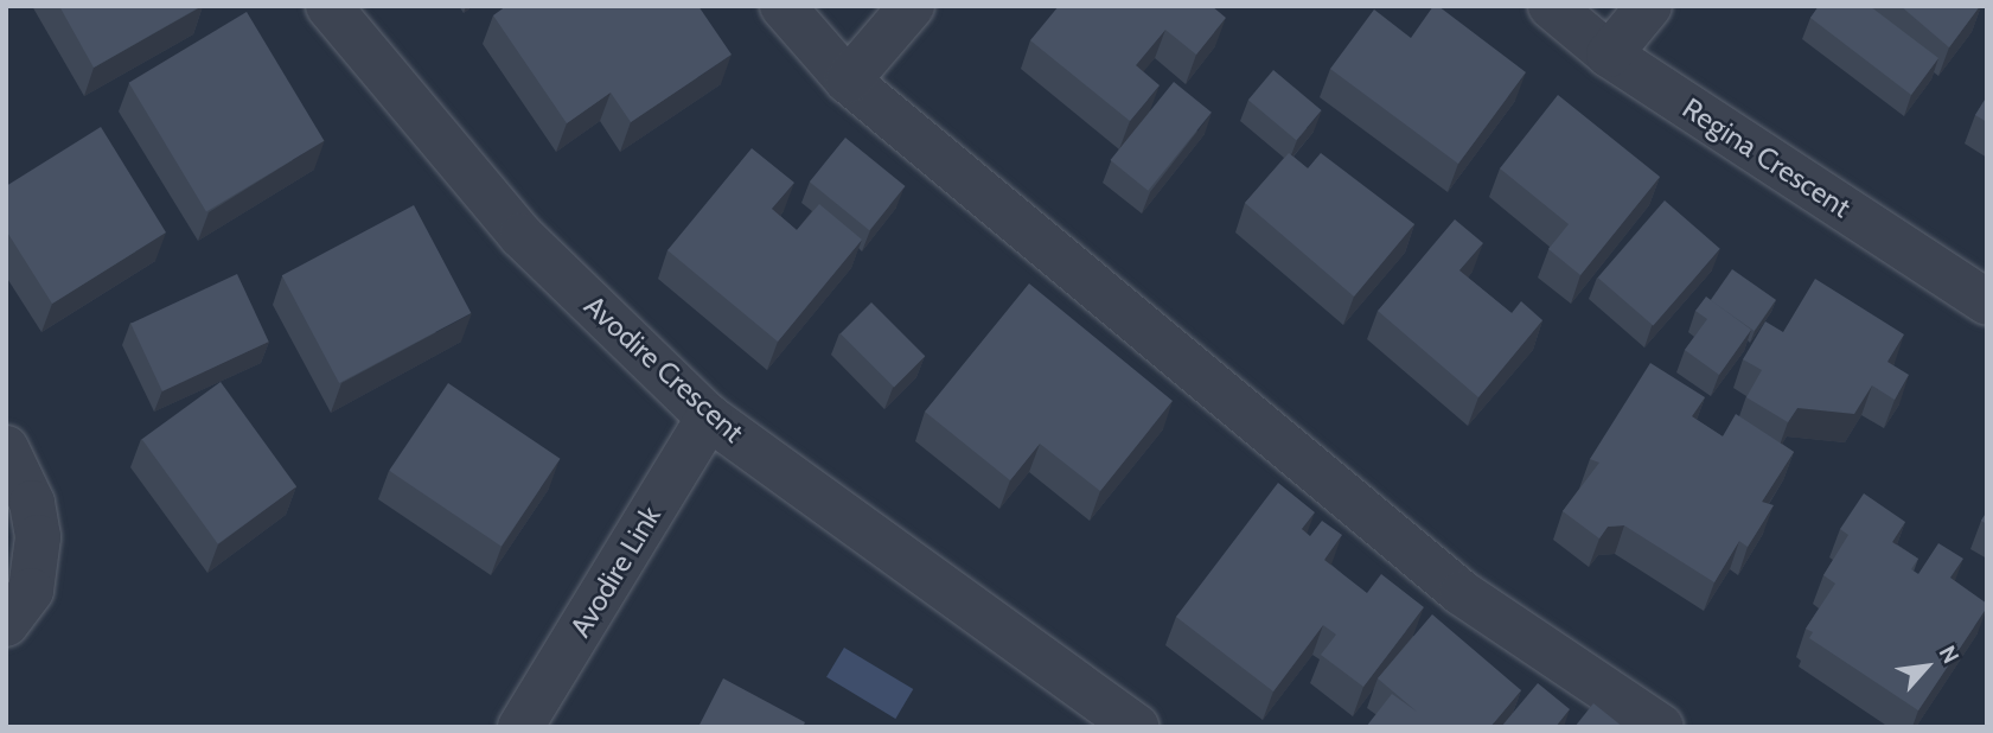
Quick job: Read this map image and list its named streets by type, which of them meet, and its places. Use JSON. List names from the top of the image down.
{
  "streets": {
    "street": ["Regina Crescent", "Avodire Crescent", "Avodire Link"]
  },
  "crossings": [
    ["Avodire Crescent", "Avodire Link"]
  ],
  "north": "top right"
}
